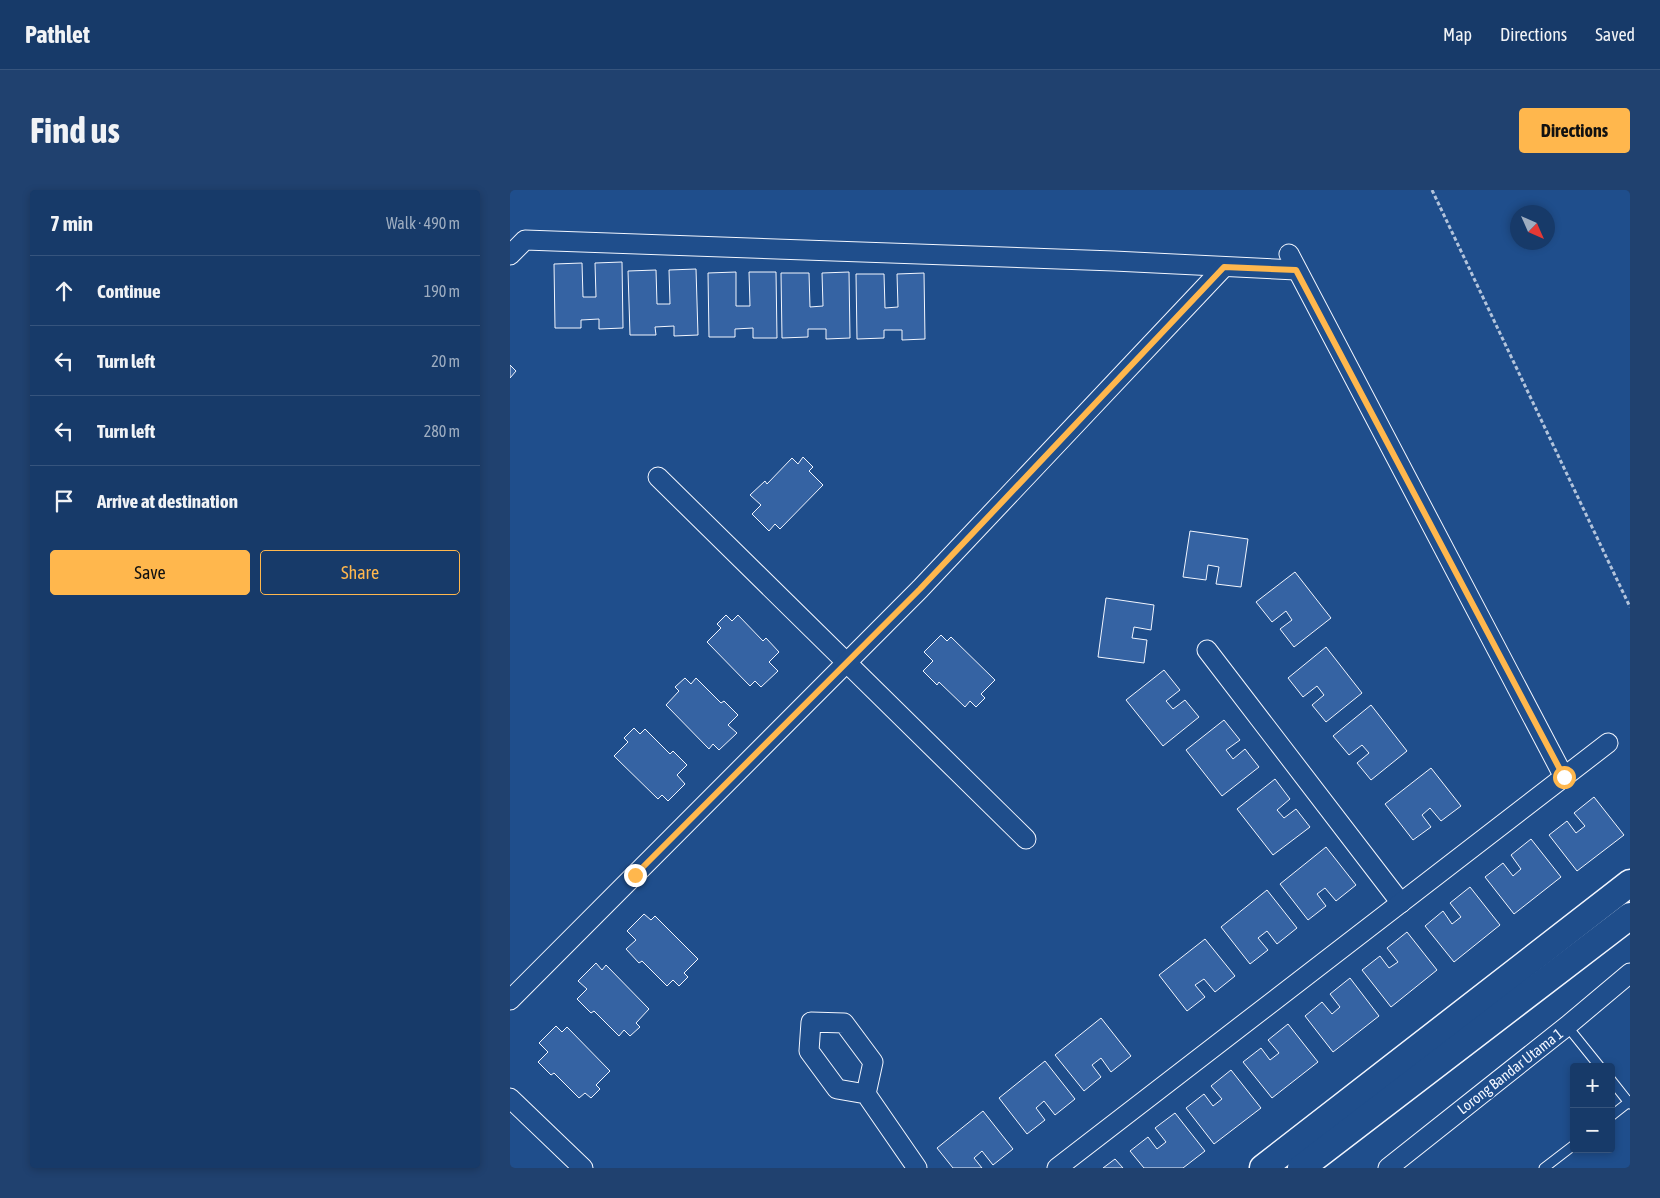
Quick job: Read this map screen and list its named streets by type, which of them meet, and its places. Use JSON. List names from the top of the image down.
{
  "streets": {
    "street": ["Lorong Bandar Utama 1"]
  },
  "north": "bottom right",
  "page": {
    "header": "Pathlet",
    "nav": ["Map", "Directions", "Saved"],
    "buttons": [
      "Directions",
      ["Save", "Share"]
    ],
    "title": "Find us",
    "heading": ["7 min", "Walk · 490 m"],
    "list": [
      ["Continue", "190 m"],
      ["Turn left", "20 m"],
      ["Turn left", "280 m"],
      "Arrive at destination"
    ],
    "map_buttons": ["+", "−"]
  }
}
